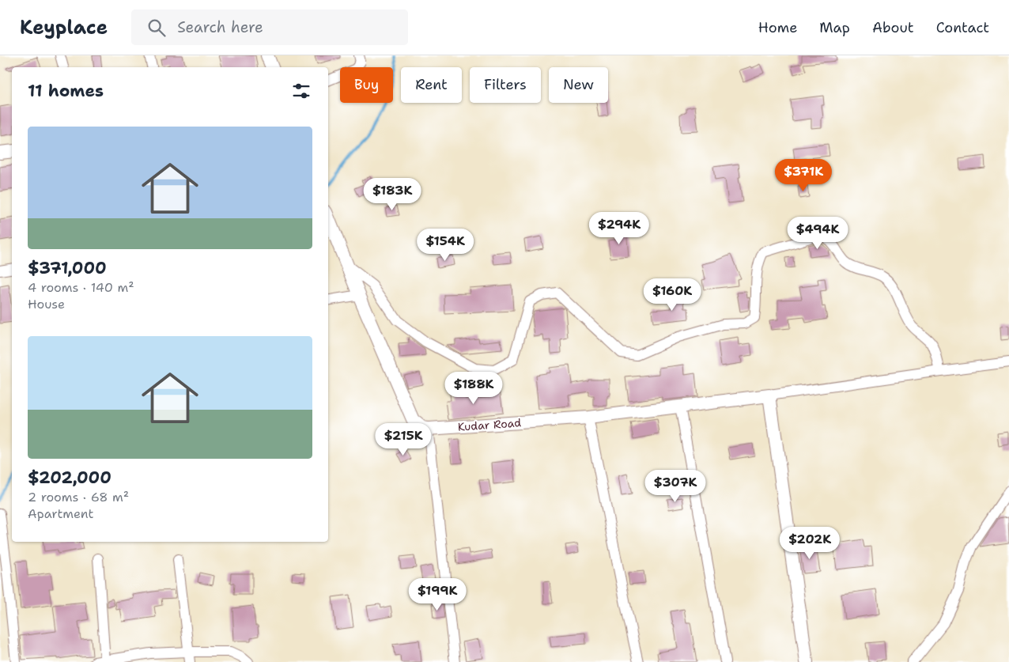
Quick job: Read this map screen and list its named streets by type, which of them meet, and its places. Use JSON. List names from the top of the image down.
{
  "streets": {
    "street": ["Kudar Road"]
  },
  "page": {
    "header": "Keyplace",
    "search": "Search here",
    "nav": [
      "Home",
      "Map",
      "About",
      "Contact"
    ],
    "chip": [
      "Buy",
      "Rent",
      "Filters",
      "New"
    ],
    "heading": "11 homes",
    "list": [
      {
        "name": "$371,000",
        "note": "4 rooms · 140 m² · House"
      },
      {
        "name": "$202,000",
        "note": "2 rooms · 68 m² · Apartment"
      }
    ],
    "price": [
      "$371K",
      "$183K",
      "$294K",
      "$494K",
      "$154K",
      "$160K",
      "$188K",
      "$215K",
      "$307K",
      "$202K",
      "$199K"
    ]
  }
}
